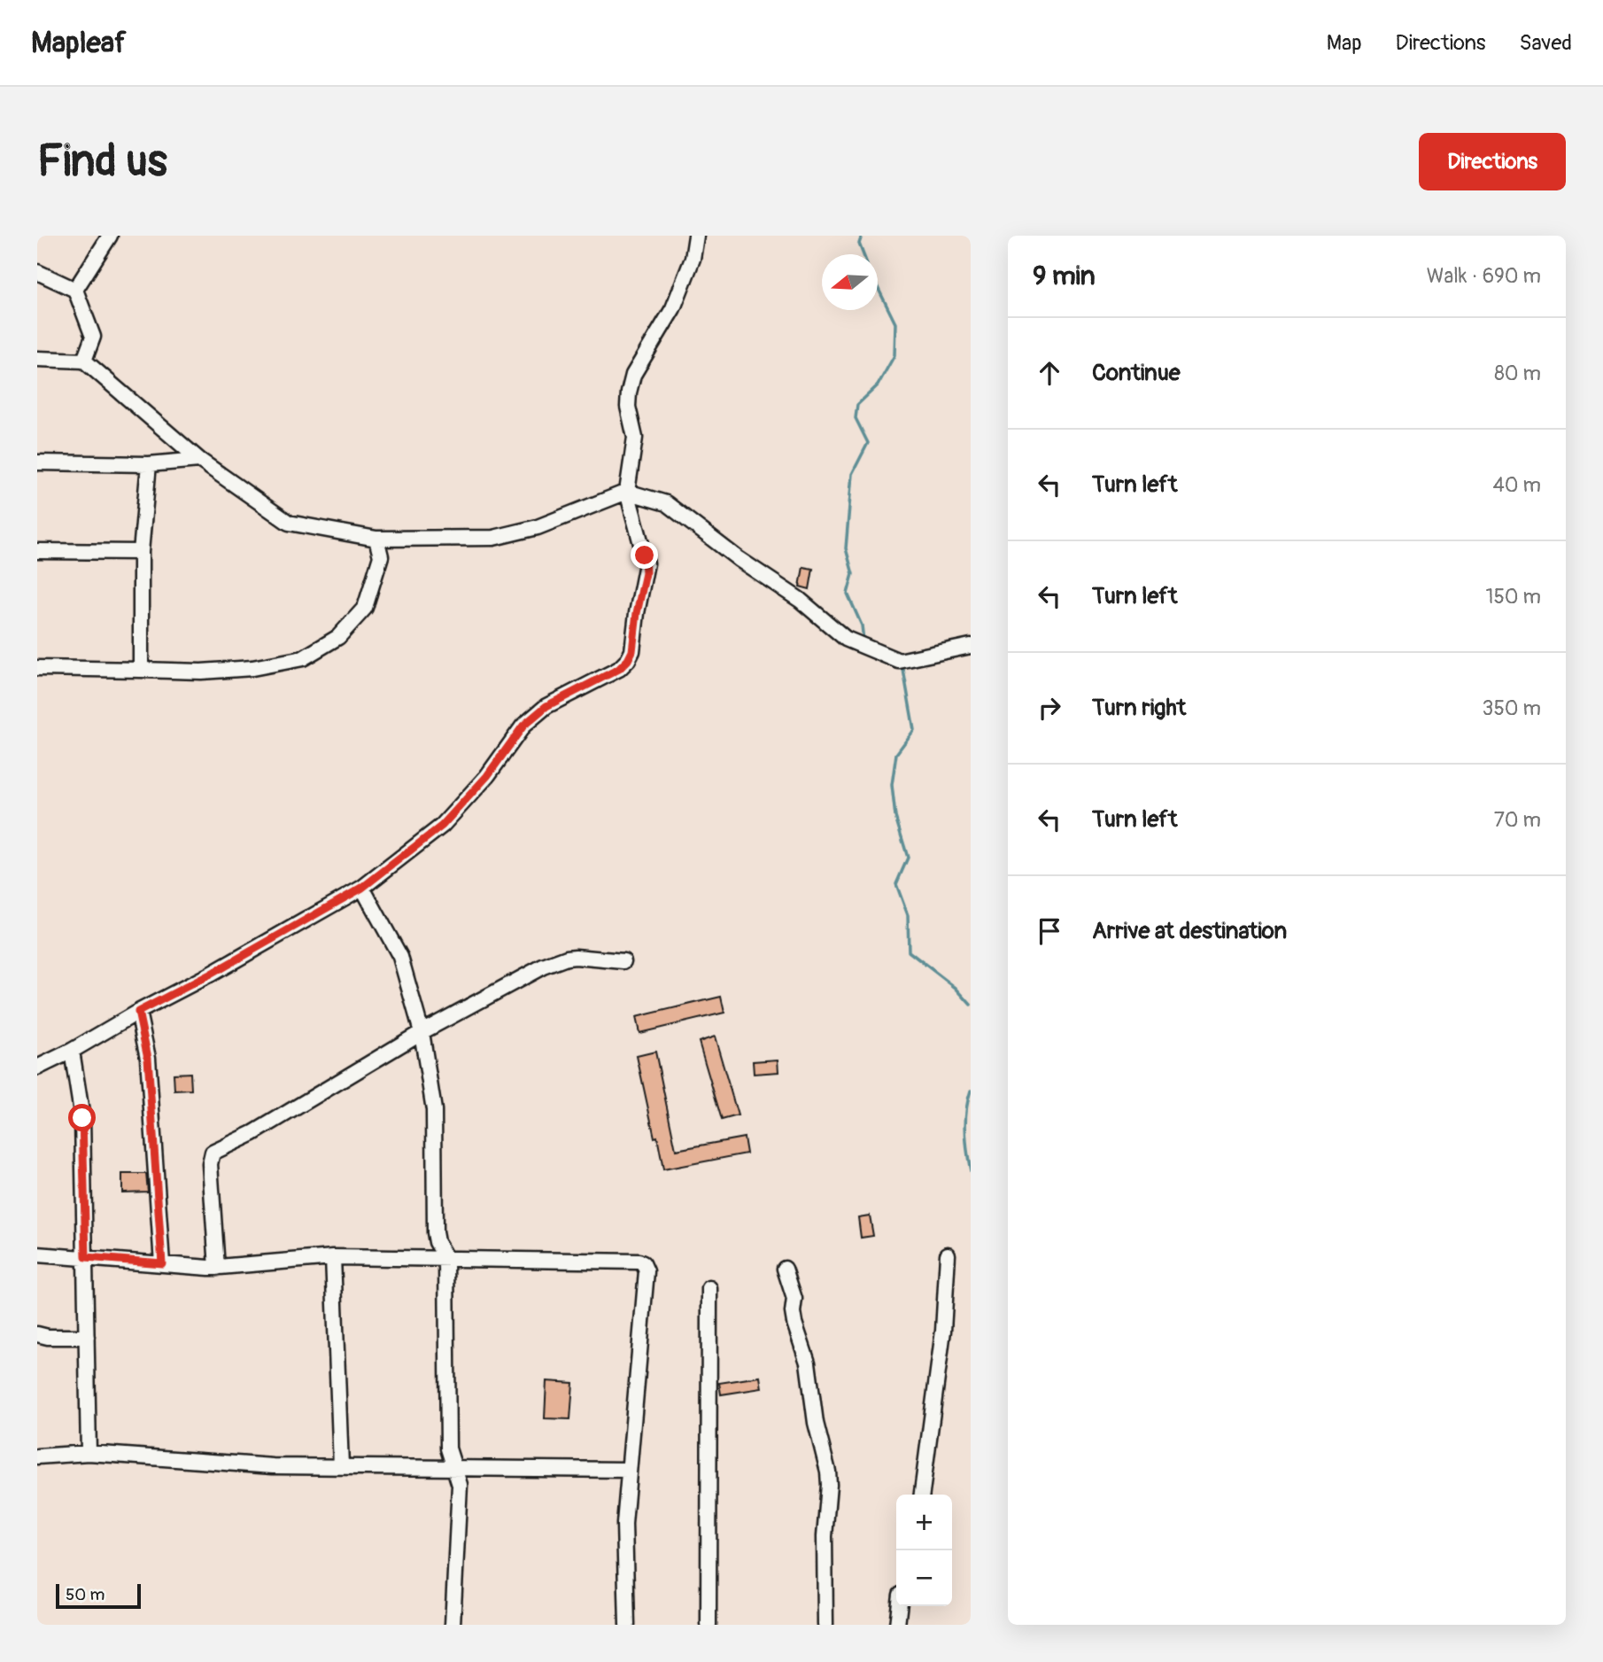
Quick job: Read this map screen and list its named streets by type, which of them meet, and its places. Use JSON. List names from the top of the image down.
{
  "scale_bar": "50 m",
  "north": "left",
  "page": {
    "header": "Mapleaf",
    "nav": ["Map", "Directions", "Saved"],
    "buttons": "Directions",
    "title": "Find us",
    "heading": ["9 min", "Walk · 690 m"],
    "list": [
      ["Continue", "80 m"],
      ["Turn left", "40 m"],
      ["Turn left", "150 m"],
      ["Turn right", "350 m"],
      ["Turn left", "70 m"],
      "Arrive at destination"
    ],
    "map_buttons": ["+", "−"],
    "scale": "50 m"
  }
}
